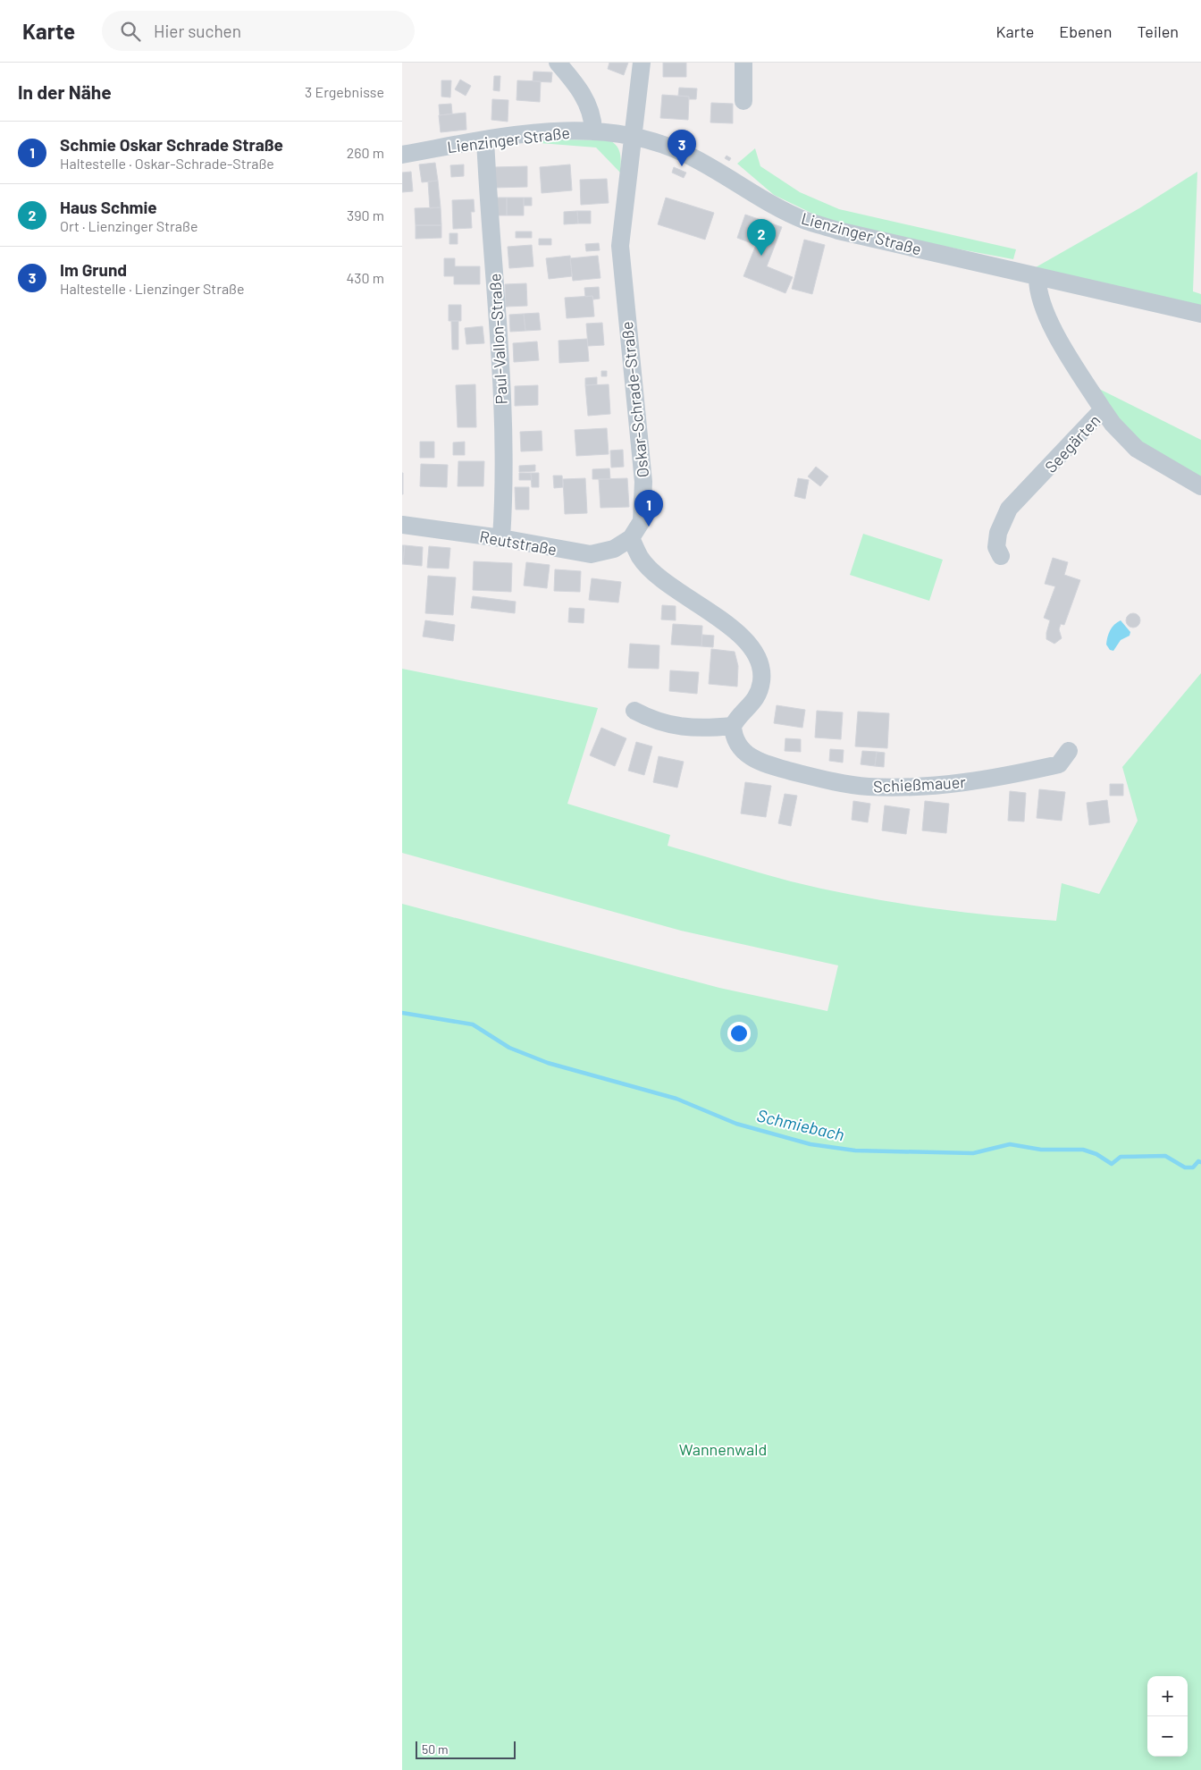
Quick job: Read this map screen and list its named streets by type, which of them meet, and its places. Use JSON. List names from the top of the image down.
{
  "streets": {
    "street": [
      "Lienzinger Straße",
      "Paul-Vallon-Straße",
      "Oskar-Schrade-Straße",
      "Seegärten",
      "Reutstraße",
      "Schießmauer"
    ]
  },
  "crossings": [
    ["Lienzinger Straße", "Paul-Vallon-Straße"],
    ["Lienzinger Straße", "Oskar-Schrade-Straße"],
    ["Lienzinger Straße", "Seegärten"],
    ["Paul-Vallon-Straße", "Reutstraße"],
    ["Oskar-Schrade-Straße", "Reutstraße"]
  ],
  "water": ["Schmiebach"],
  "parks": ["Wannenwald"],
  "scale_bar": "50 m",
  "page": {
    "header": "Karte",
    "search": "Hier suchen",
    "nav": ["Karte", "Ebenen", "Teilen"],
    "heading": ["In der Nähe", "3 Ergebnisse"],
    "list": [
      {
        "mark": "1",
        "name": "Schmie Oskar Schrade Straße",
        "note": "Haltestelle · Oskar-Schrade-Straße",
        "value": "260 m"
      },
      {
        "mark": "2",
        "name": "Haus Schmie",
        "note": "Ort · Lienzinger Straße",
        "value": "390 m"
      },
      {
        "mark": "3",
        "name": "Im Grund",
        "note": "Haltestelle · Lienzinger Straße",
        "value": "430 m"
      }
    ],
    "pins": ["3", "2", "1"],
    "map_buttons": ["+", "−"],
    "scale": "50 m"
  }
}
